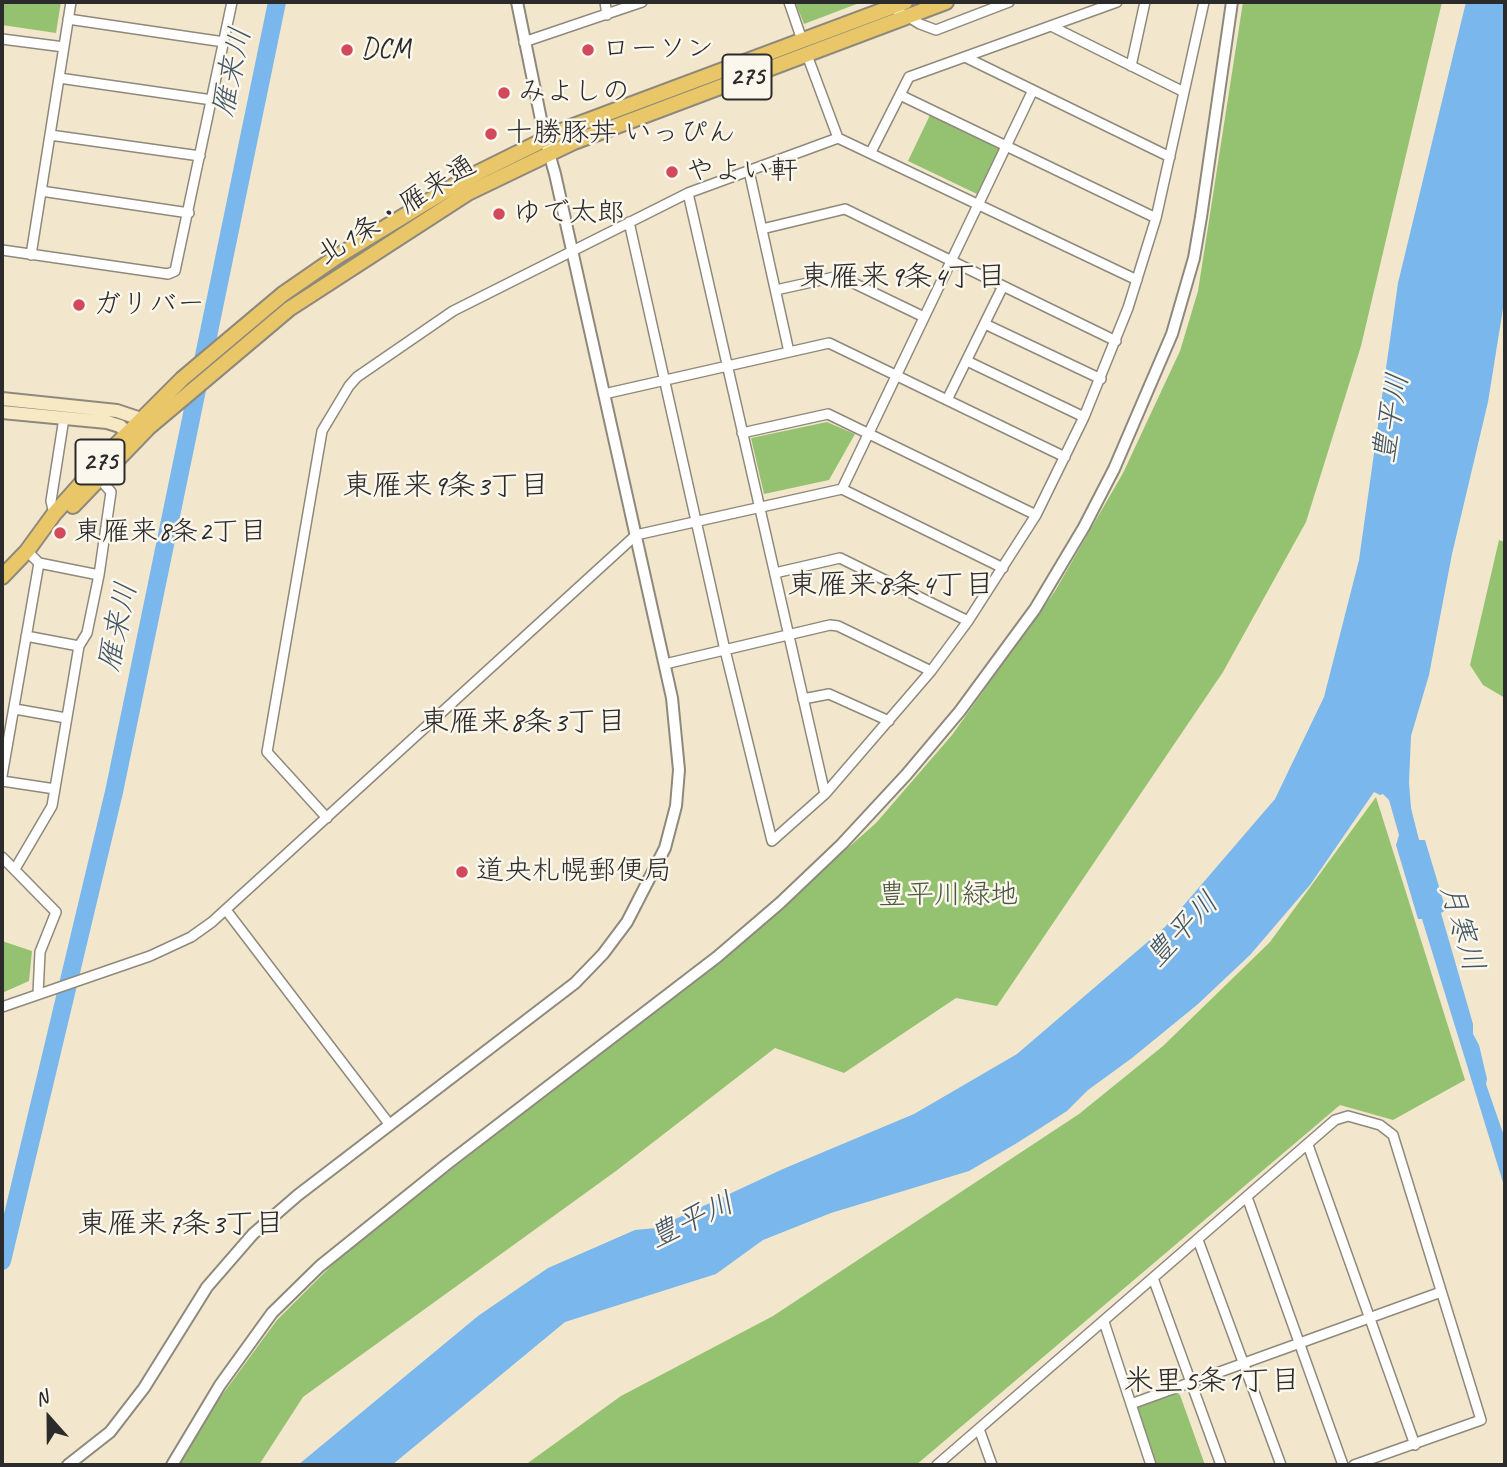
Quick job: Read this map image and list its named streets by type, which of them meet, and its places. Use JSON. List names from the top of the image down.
{
  "streets": {
    "highway": ["275", "北1条・雁来通"]
  },
  "districts": [
    "東雁来9条4丁目",
    "東雁来9条3丁目",
    "東雁来8条4丁目",
    "東雁来8条3丁目",
    "東雁来7条3丁目",
    "米里5条1丁目"
  ],
  "water": ["雁来川", "豊平川", "月寒川"],
  "parks": ["豊平川緑地"],
  "places": [
    "DCM",
    "ローソン",
    "みよしの",
    "十勝豚丼 いっぴん",
    "やよい軒",
    "ゆで太郎",
    "ガリバー",
    "東雁来8条2丁目",
    "道央札幌郵便局"
  ],
  "north": "top"
}
